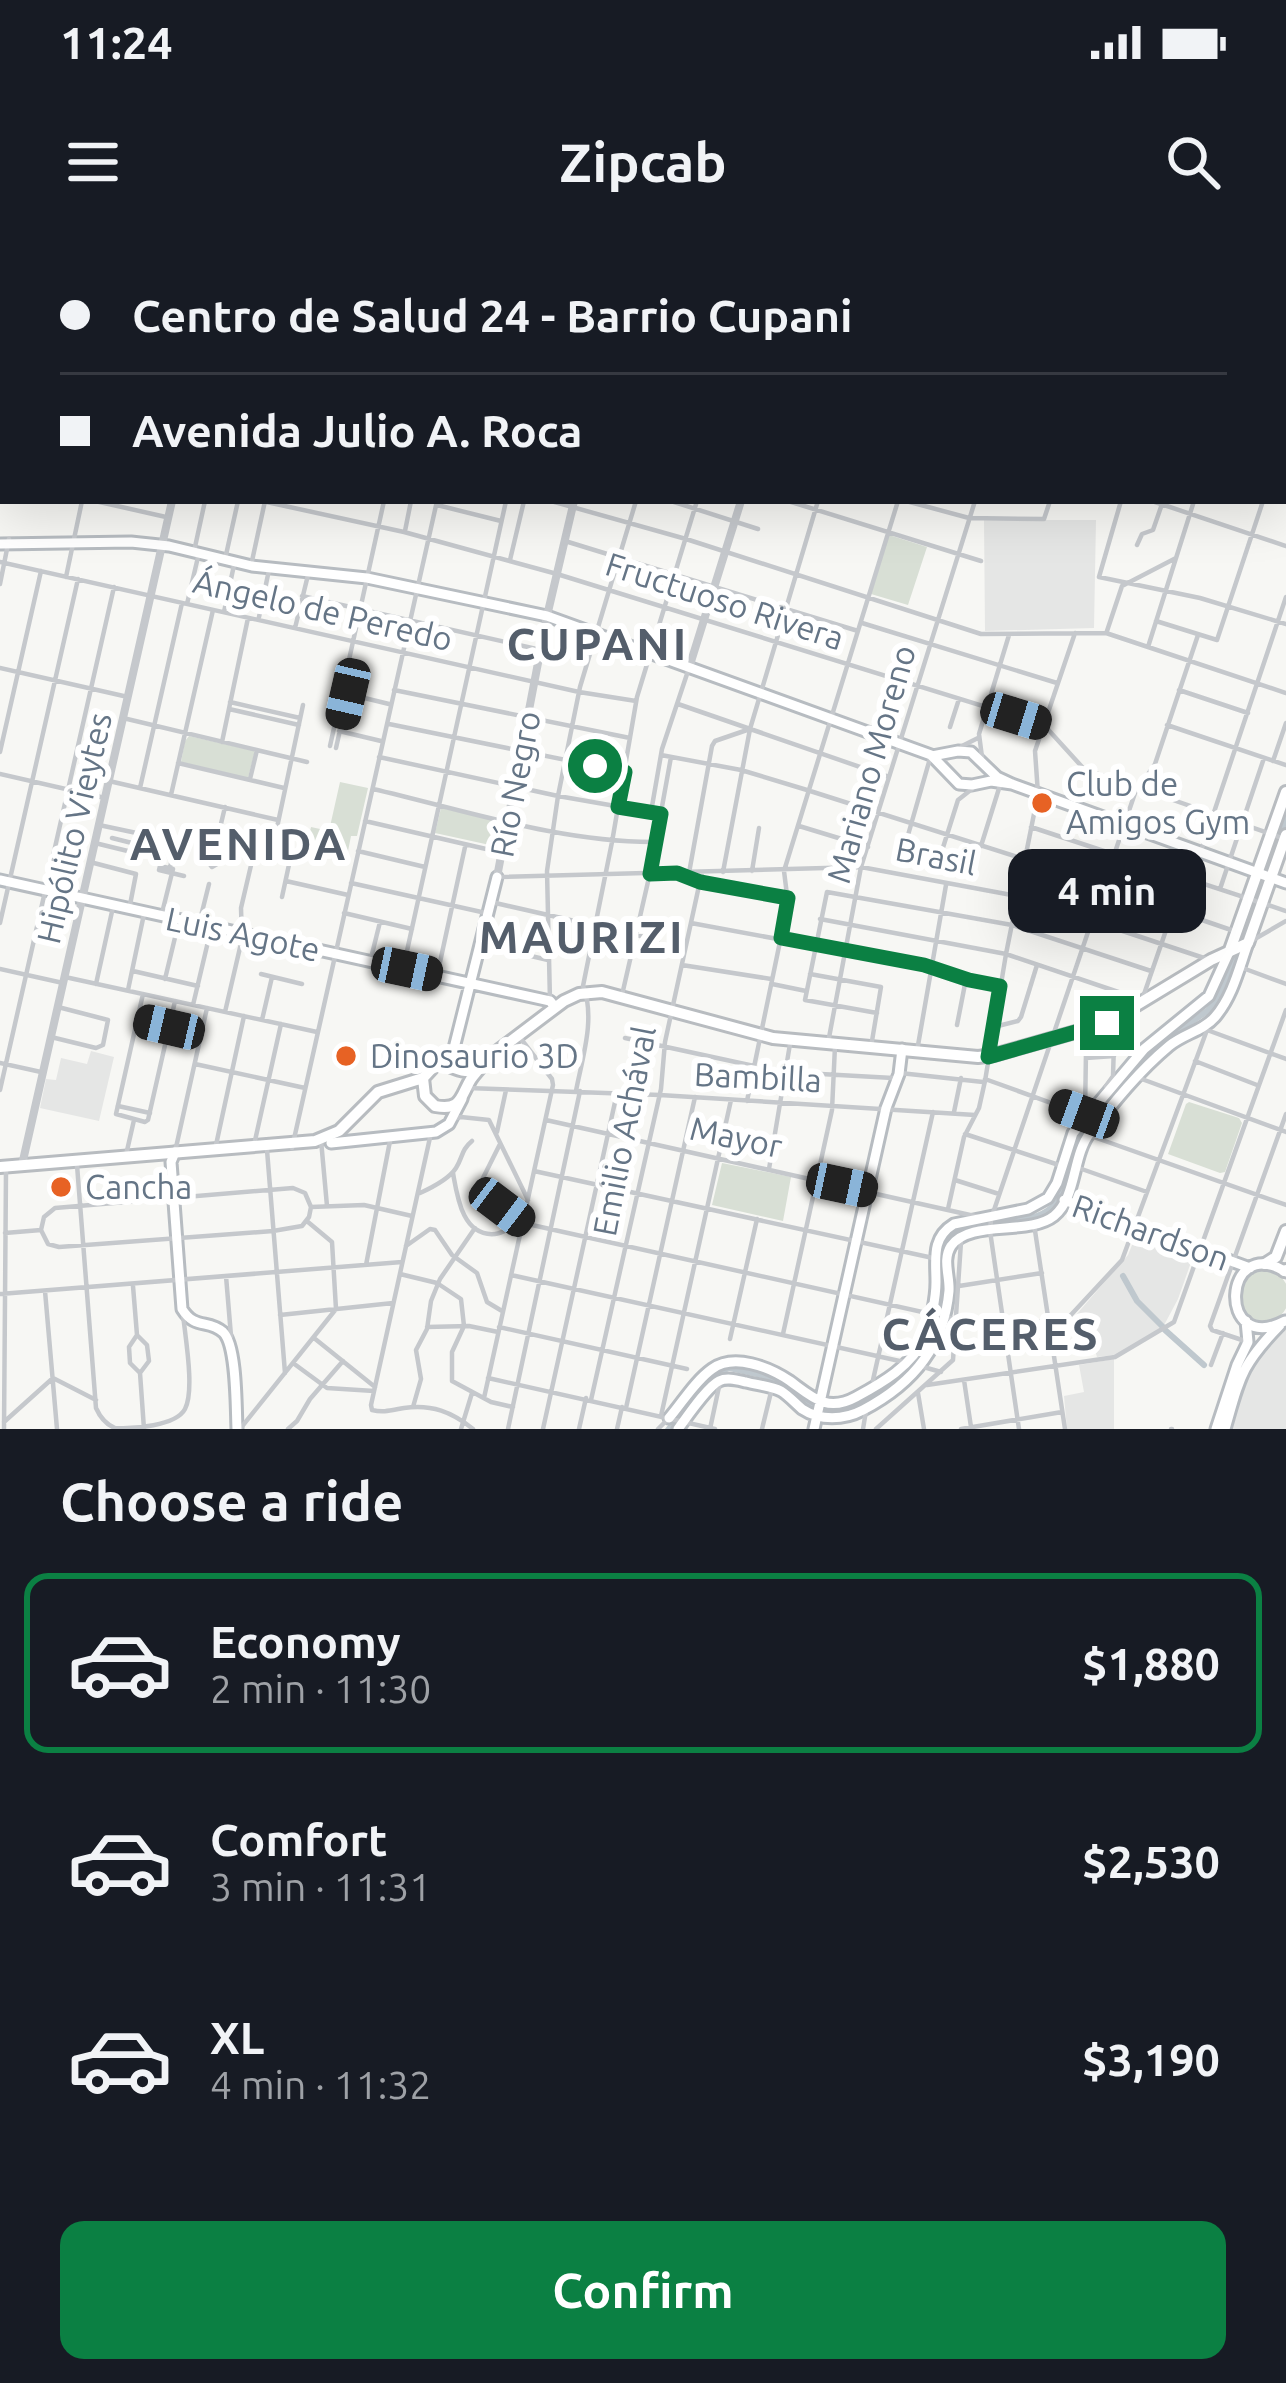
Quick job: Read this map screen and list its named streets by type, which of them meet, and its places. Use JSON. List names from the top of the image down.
{
  "streets": {
    "main road": ["Río Negro", "Luis Agote", "Richardson"],
    "street": [
      "Fructuoso Rivera",
      "Ángelo de Peredo",
      "Mariano Moreno",
      "Hipólito Vieytes",
      "Brasil",
      "Bambilla",
      "Emilio Achával",
      "Mayor"
    ]
  },
  "crossings": [
    ["Fructuoso Rivera", "Mariano Moreno"],
    ["Fructuoso Rivera", "Río Negro"],
    ["Ángelo de Peredo", "Río Negro"],
    ["Ángelo de Peredo", "Hipólito Vieytes"],
    ["Mariano Moreno", "Brasil"],
    ["Mariano Moreno", "Bambilla"],
    ["Mariano Moreno", "Mayor"],
    ["Río Negro", "Brasil"],
    ["Río Negro", "Luis Agote"],
    ["Río Negro", "Bambilla"],
    ["Hipólito Vieytes", "Luis Agote"],
    ["Brasil", "Emilio Achával"],
    ["Bambilla", "Emilio Achával"],
    ["Emilio Achával", "Mayor"]
  ],
  "districts": [
    "CUPANI",
    "AVENIDA",
    "MAURIZI",
    "CÁCERES"
  ],
  "places": ["Club de Amigos Gym", "Dinosaurio 3D", "Cancha"],
  "page": {
    "status": "11:24",
    "header": "Zipcab",
    "banner": ["Centro de Salud 24 - Barrio Cupani", "Avenida Julio A. Roca"],
    "bubble": "4 min",
    "heading": "Choose a ride",
    "list": [
      {
        "name": "Economy",
        "note": "2 min · 11:30",
        "value": "$1,880"
      },
      {
        "name": "Comfort",
        "note": "3 min · 11:31",
        "value": "$2,530"
      },
      {
        "name": "XL",
        "note": "4 min · 11:32",
        "value": "$3,190"
      }
    ],
    "buttons": "Confirm"
  }
}
